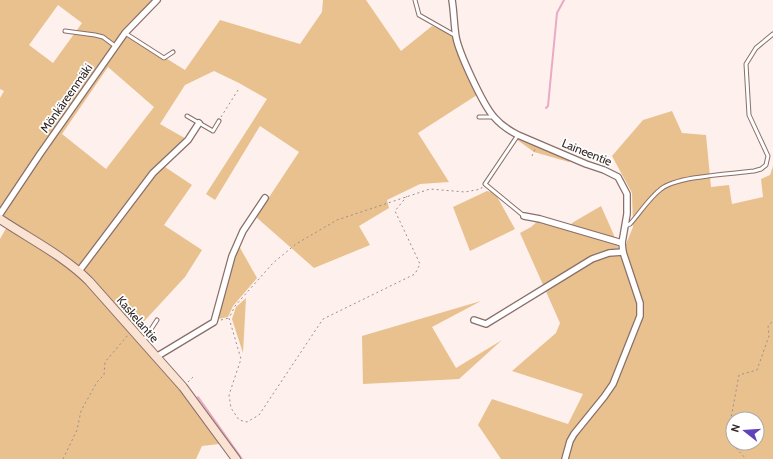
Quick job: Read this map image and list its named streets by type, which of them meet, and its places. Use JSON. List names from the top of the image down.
{
  "streets": {
    "street": ["Mönkäreenmäki", "Laineentie", "Kaskelantie"]
  },
  "north": "left"
}
